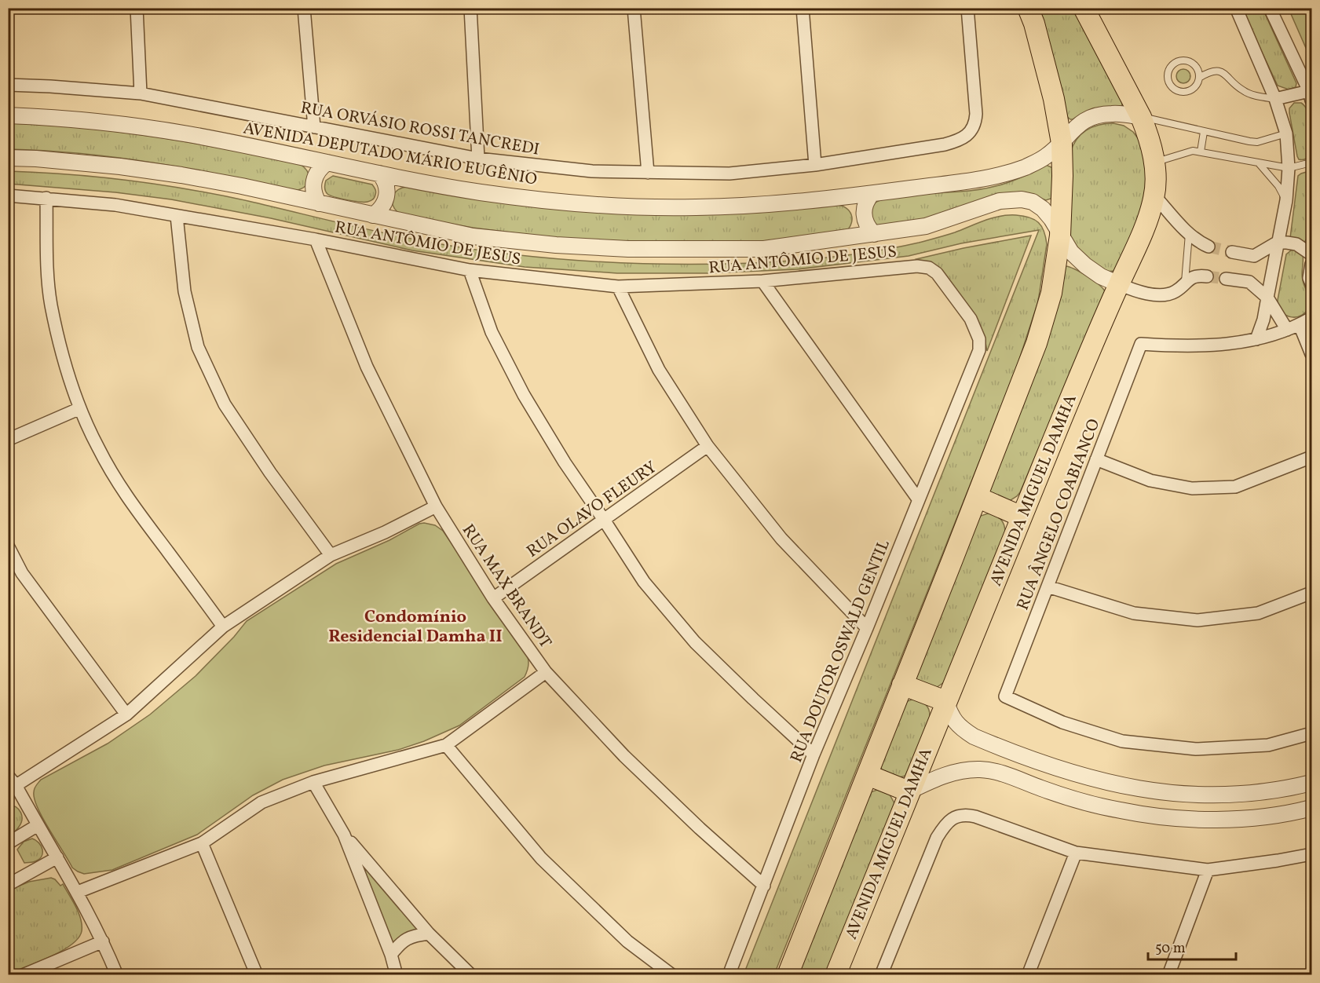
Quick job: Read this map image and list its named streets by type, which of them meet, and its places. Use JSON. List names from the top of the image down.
{
  "streets": {
    "main road": ["AVENIDA MIGUEL DAMHA"],
    "street": [
      "RUA ORVÁSIO ROSSI TANCREDI",
      "AVENIDA DEPUTADO MÁRIO EUGÊNIO",
      "RUA ANTÔMIO DE JESUS",
      "RUA OLAVO FLEURY",
      "RUA ÂNGELO COABIANCO",
      "RUA MAX BRANDT",
      "RUA DOUTOR OSWALD GENTIL"
    ]
  },
  "crossings": [
    ["AVENIDA DEPUTADO MÁRIO EUGÊNIO", "AVENIDA MIGUEL DAMHA"],
    ["RUA ANTÔMIO DE JESUS", "RUA MAX BRANDT"],
    ["RUA ANTÔMIO DE JESUS", "RUA DOUTOR OSWALD GENTIL"],
    ["RUA OLAVO FLEURY", "RUA MAX BRANDT"],
    ["RUA MAX BRANDT", "RUA DOUTOR OSWALD GENTIL"]
  ],
  "districts": ["Condomínio Residencial Damha II"],
  "scale_bar": "50 m"
}
